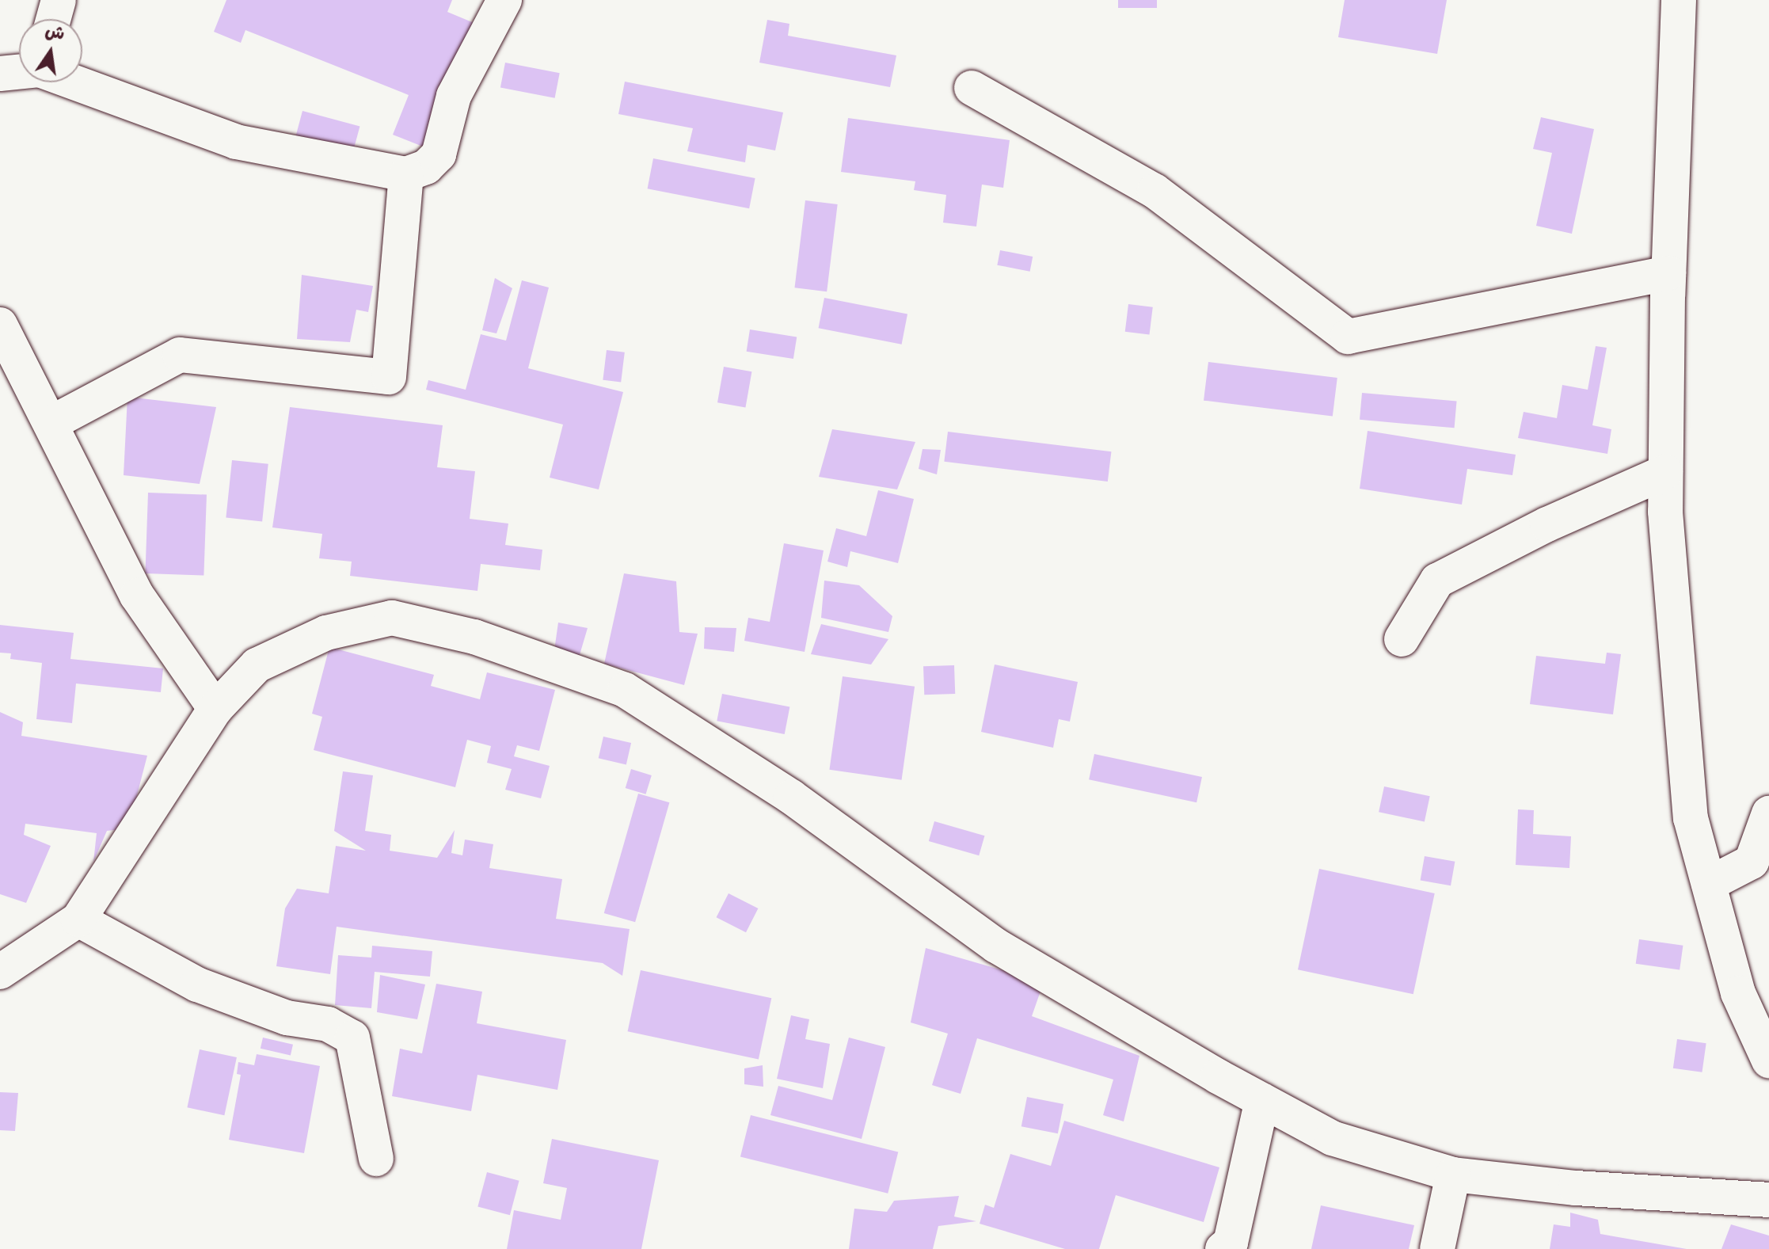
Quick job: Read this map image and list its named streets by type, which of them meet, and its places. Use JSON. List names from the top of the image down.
{
  "north": "top"
}
